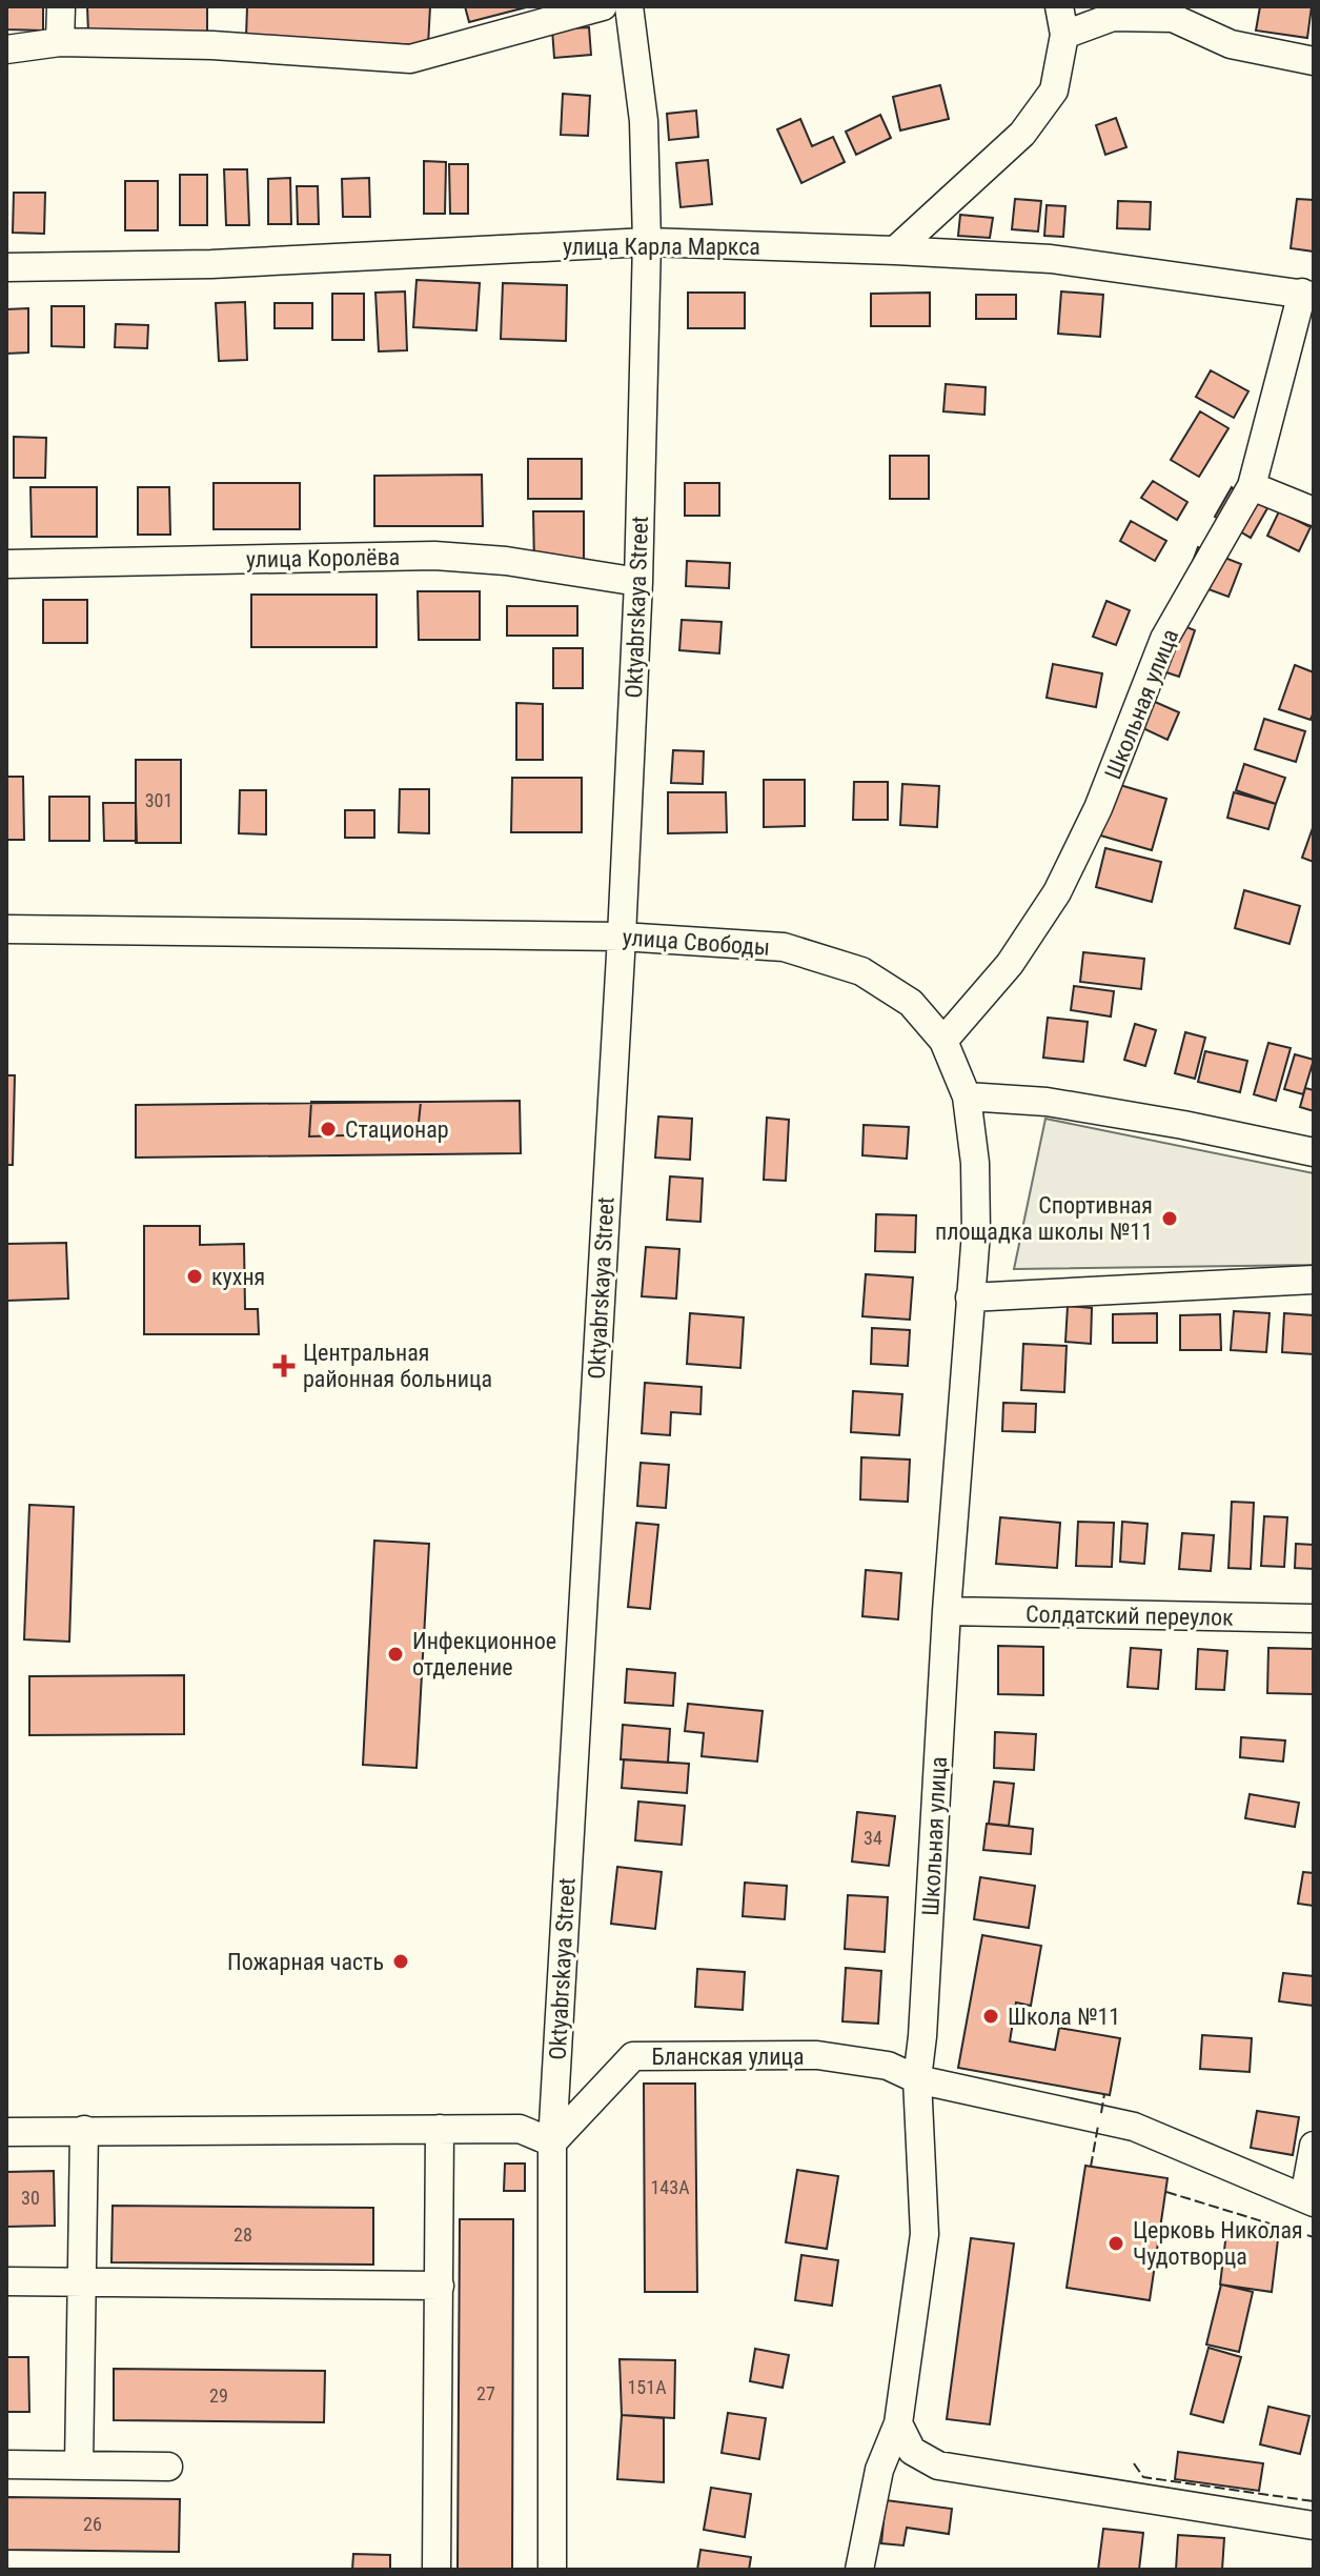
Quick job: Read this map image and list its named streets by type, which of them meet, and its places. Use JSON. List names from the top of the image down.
{
  "streets": {
    "street": [
      "улица Карла Маркса",
      "улица Королёва",
      "Oktyabrskaya Street",
      "Школьная улица",
      "улица Свободы",
      "Солдатский переулок",
      "Бланская улица"
    ]
  },
  "crossings": [
    ["улица Карла Маркса", "Oktyabrskaya Street"],
    ["улица Карла Маркса", "Школьная улица"],
    ["улица Королёва", "Oktyabrskaya Street"],
    ["Oktyabrskaya Street", "улица Свободы"],
    ["Oktyabrskaya Street", "Бланская улица"],
    ["Школьная улица", "улица Свободы"],
    ["Школьная улица", "Солдатский переулок"],
    ["Школьная улица", "Бланская улица"]
  ],
  "places": {
    "other": [
      "Стационар",
      "Спортивная площадка школы №11",
      "кухня",
      "Инфекционное отделение",
      "Пожарная часть",
      "Школа №11",
      "Церковь Николая Чудотворца"
    ],
    "health": ["Центральная районная больница"]
  },
  "house_numbers": [
    "301",
    "34",
    "143А",
    "30",
    "28",
    "151А",
    "27",
    "29",
    "26"
  ]
}
